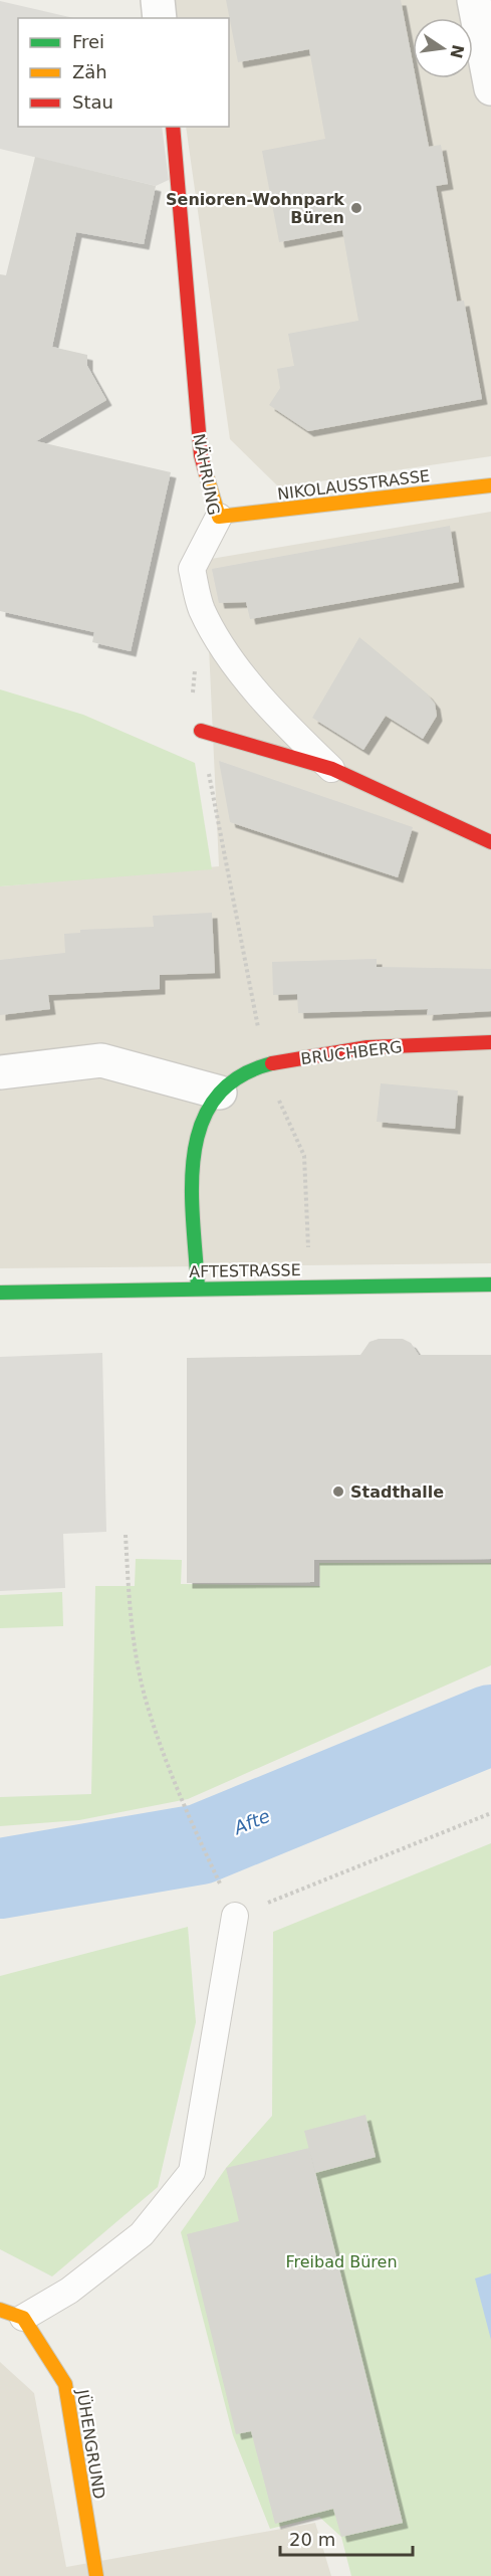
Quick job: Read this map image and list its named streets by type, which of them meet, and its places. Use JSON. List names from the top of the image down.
{
  "streets": {
    "street": [
      "NÄHRUNG",
      "NIKOLAUSSTRASSE",
      "BRUCHBERG",
      "AFTESTRASSE",
      "JÜHENGRUND"
    ]
  },
  "crossings": [
    ["NÄHRUNG", "NIKOLAUSSTRASSE"],
    ["BRUCHBERG", "AFTESTRASSE"]
  ],
  "water": ["Afte"],
  "parks": ["Freibad Büren"],
  "places": ["Senioren-Wohnpark Büren", "Stadthalle"],
  "legend": ["Frei", "Zäh", "Stau"],
  "scale_bar": "20 m",
  "north": "right"
}
